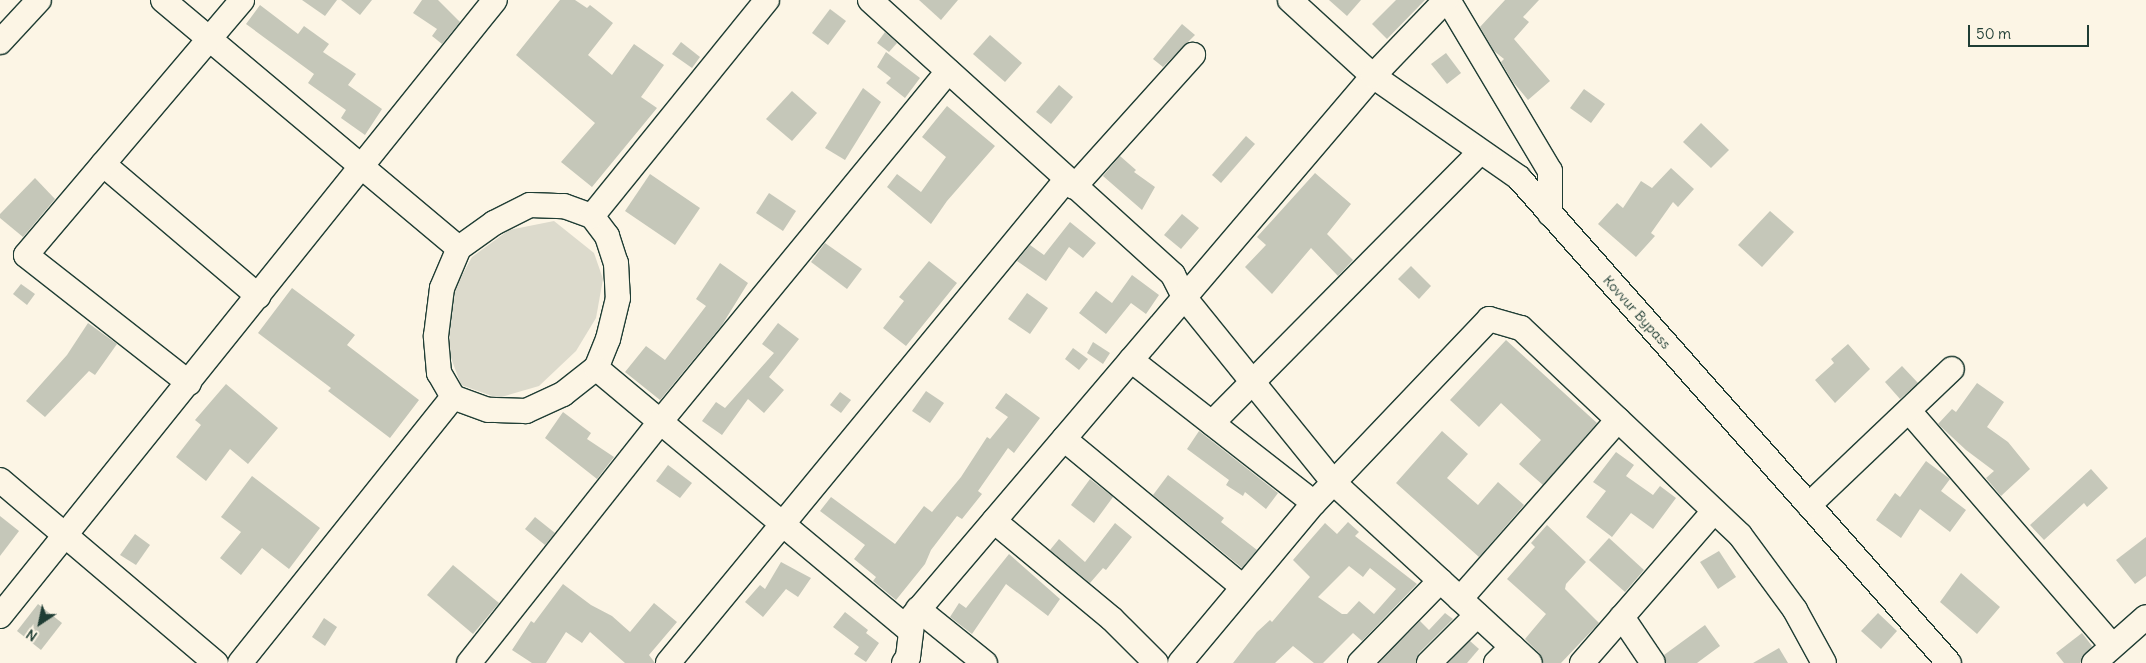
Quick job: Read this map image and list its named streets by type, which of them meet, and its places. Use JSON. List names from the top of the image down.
{
  "streets": {
    "street": ["Kovvur Bypass"]
  },
  "scale_bar": "50 m",
  "north": "bottom left"
}
